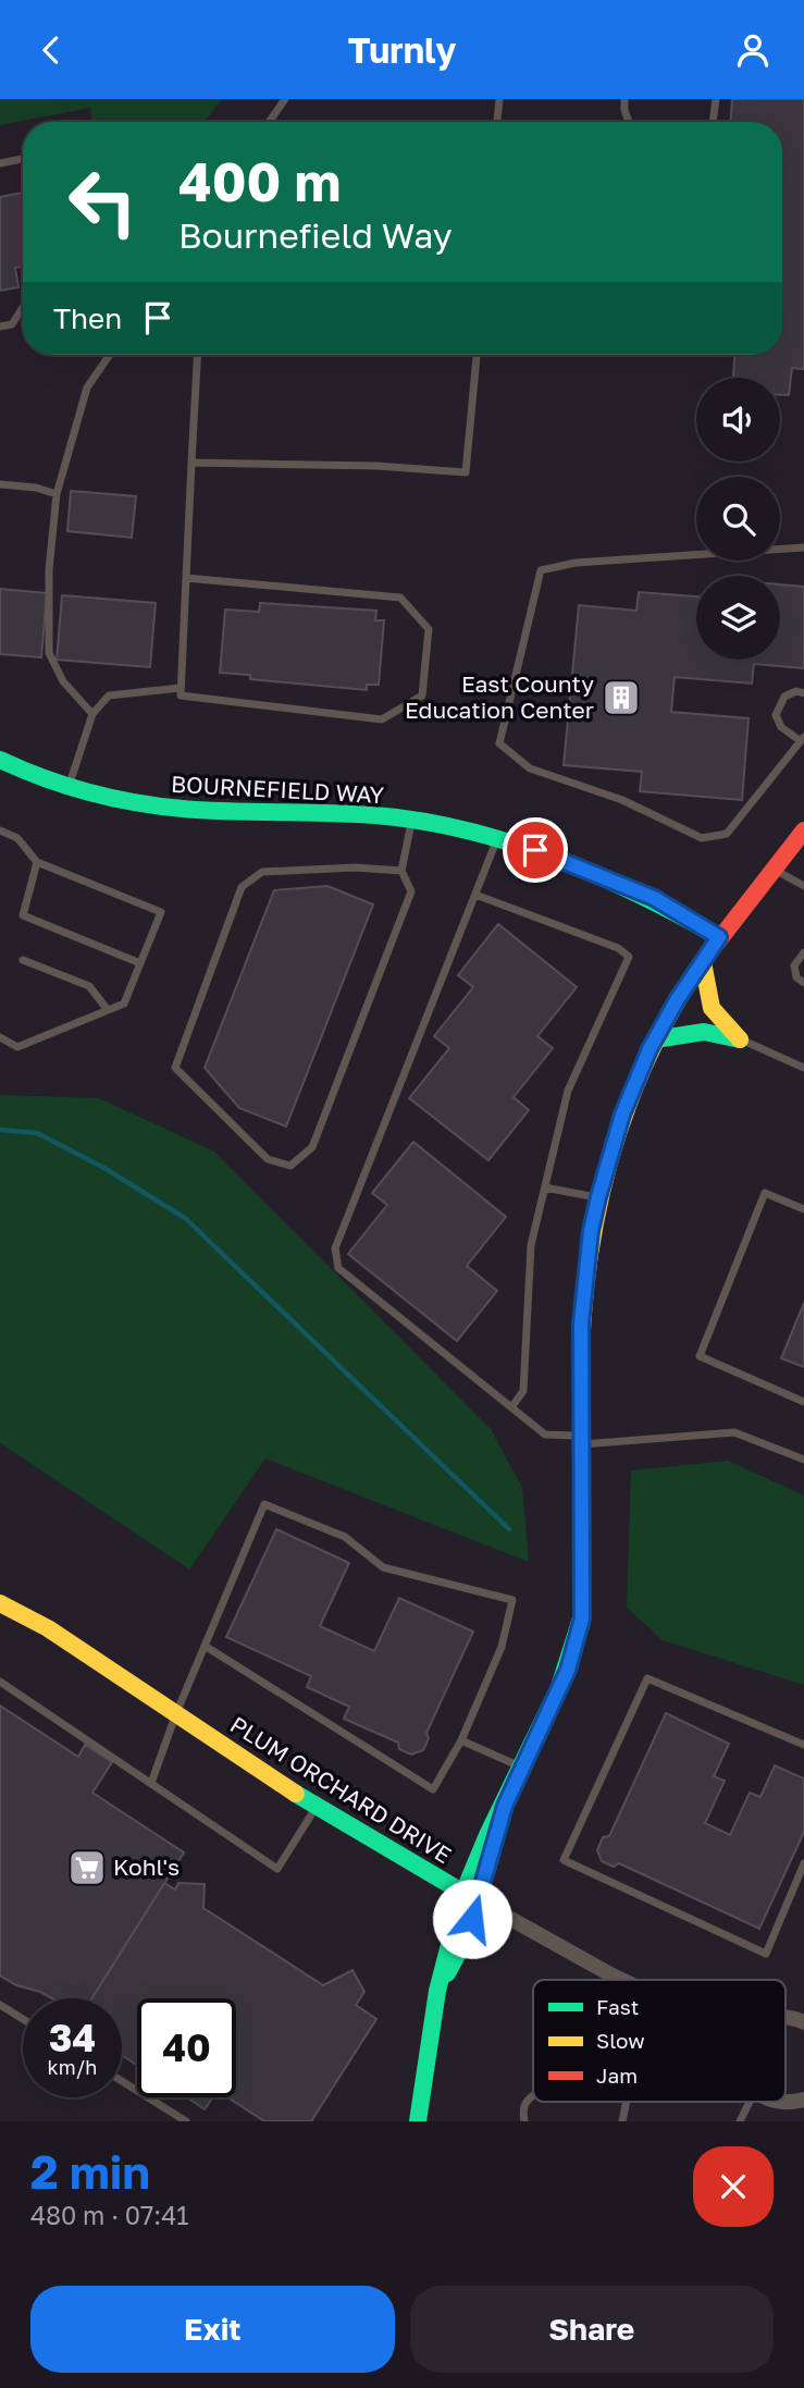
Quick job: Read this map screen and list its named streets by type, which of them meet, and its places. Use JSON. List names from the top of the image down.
{
  "streets": {
    "street": ["BOURNEFIELD WAY", "PLUM ORCHARD DRIVE"]
  },
  "places": {
    "building": ["East County Education Center"],
    "supermarket": ["Kohl's"]
  },
  "legend": ["Fast", "Slow", "Jam"],
  "page": {
    "header": "Turnly",
    "turn": ["400 m", "Bournefield Way"],
    "then": "Then",
    "speed": "34 km/h",
    "limit": "40",
    "heading": ["2 min", "480 m · 07:41"],
    "buttons": ["Exit", "Share"]
  }
}
